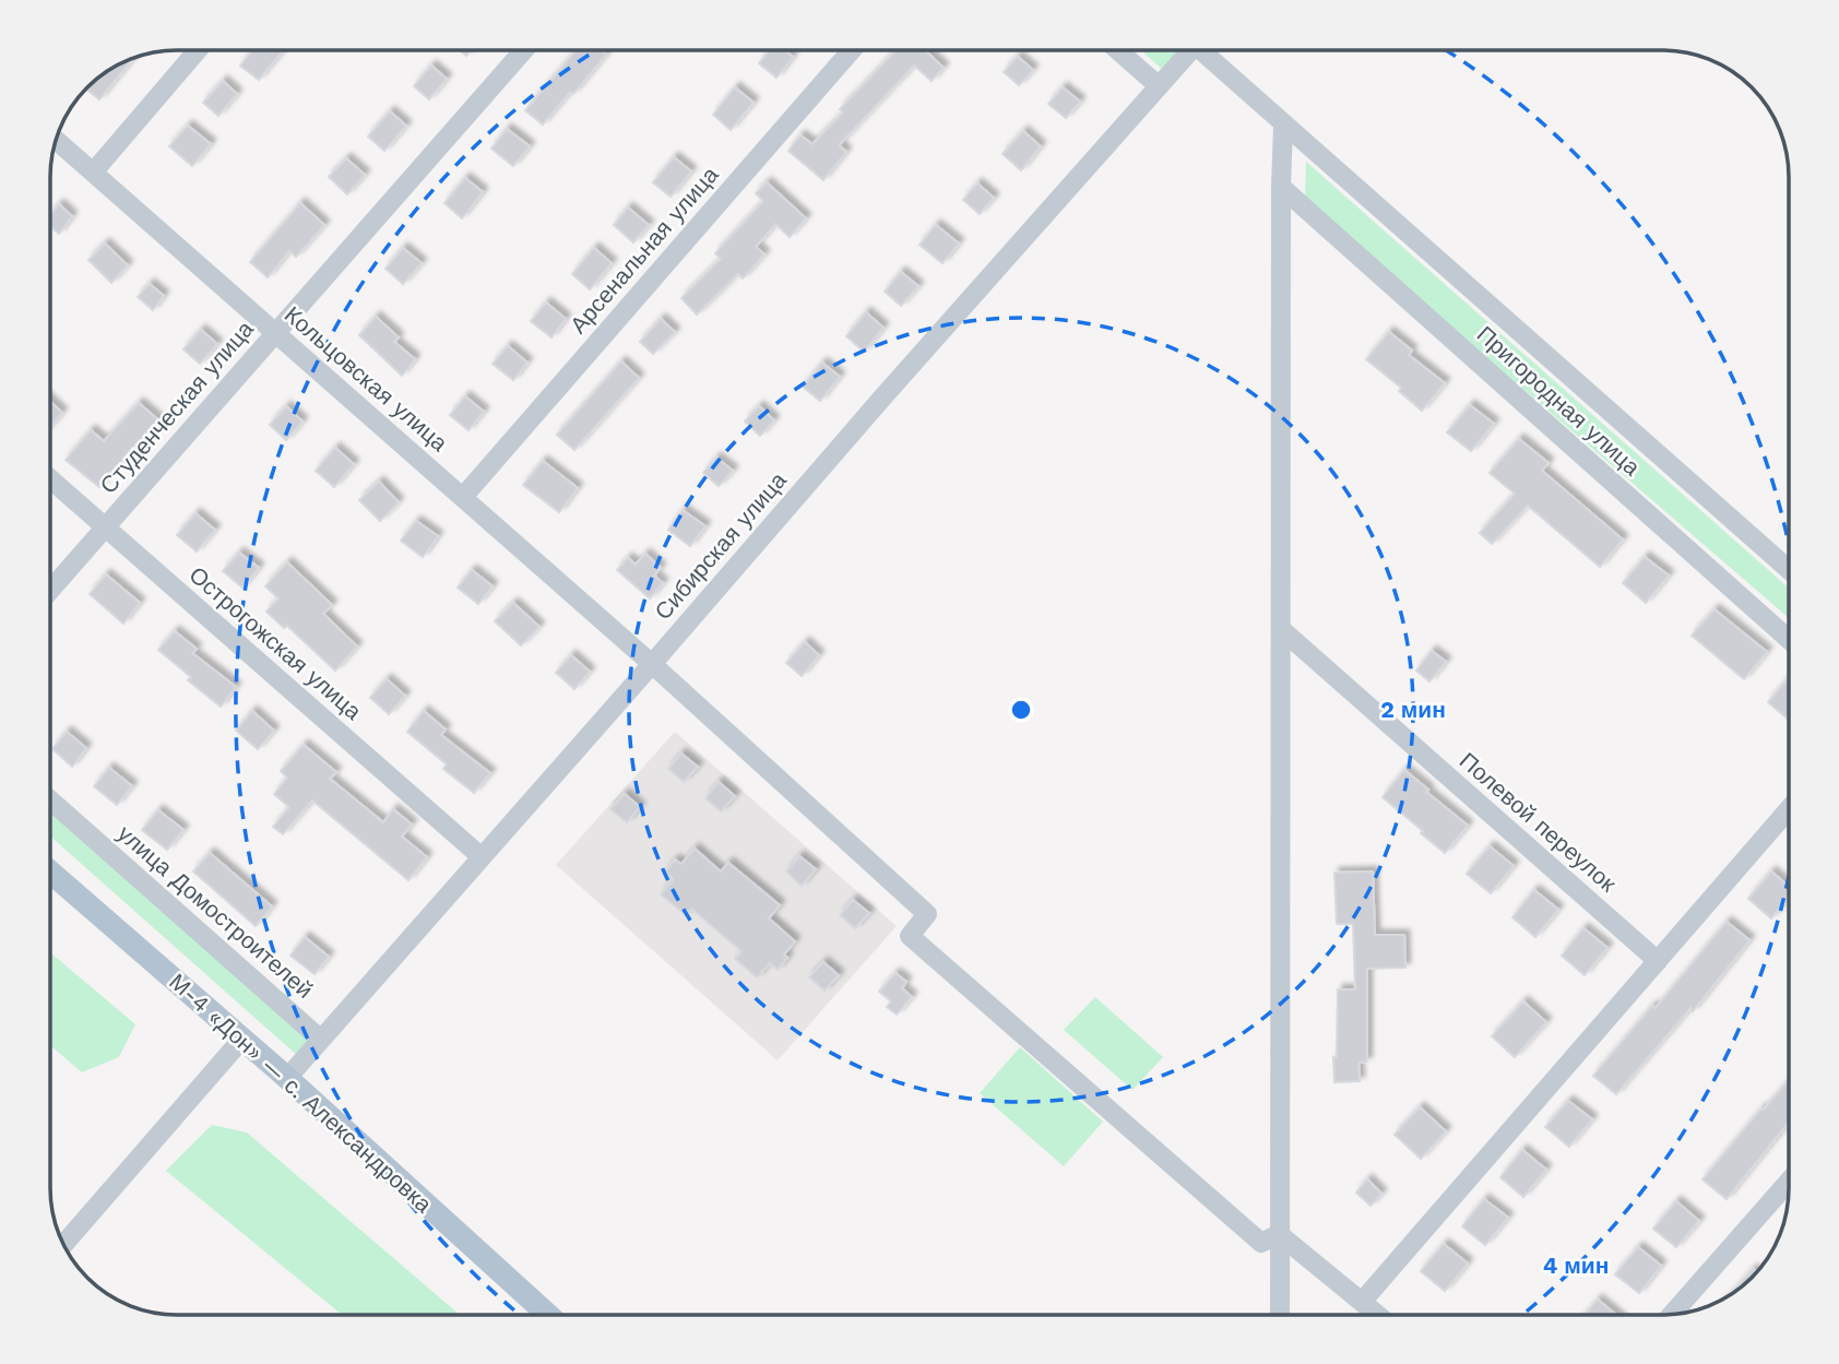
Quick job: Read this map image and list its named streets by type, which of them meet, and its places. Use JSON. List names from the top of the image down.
{
  "streets": {
    "main road": ["М-4 «Дон» — с. Александровка"],
    "street": [
      "Арсенальная улица",
      "Кольцовская улица",
      "Пригородная улица",
      "Студенческая улица",
      "Сибирская улица",
      "Острогожская улица",
      "Полевой переулок",
      "улица Домостроителей"
    ]
  },
  "crossings": [
    ["Арсенальная улица", "Кольцовская улица"],
    ["Кольцовская улица", "Студенческая улица"],
    ["Кольцовская улица", "Сибирская улица"],
    ["Студенческая улица", "Острогожская улица"],
    ["Сибирская улица", "Острогожская улица"],
    ["Сибирская улица", "улица Домостроителей"]
  ],
  "rings": ["2 мин", "4 мин"]
}
